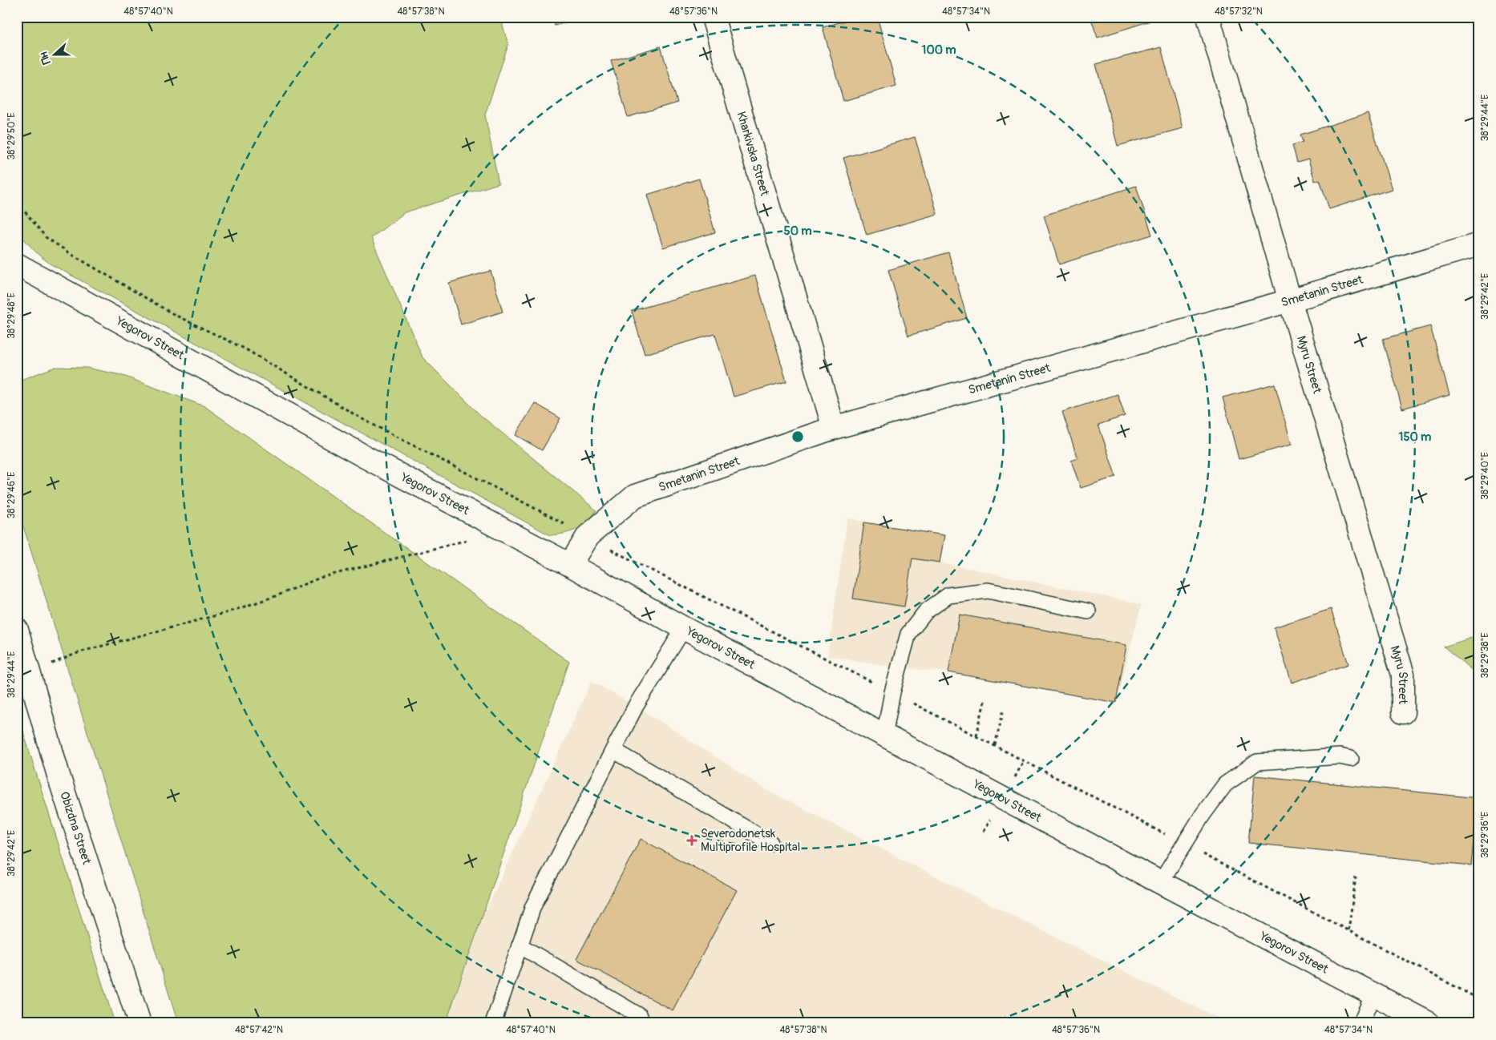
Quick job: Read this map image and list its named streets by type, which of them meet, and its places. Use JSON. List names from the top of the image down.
{
  "streets": {
    "street": [
      "Kharkivska Street",
      "Smetanin Street",
      "Yegorov Street",
      "Myru Street",
      "Obizdna Street"
    ]
  },
  "crossings": [
    ["Kharkivska Street", "Smetanin Street"],
    ["Smetanin Street", "Yegorov Street"],
    ["Smetanin Street", "Myru Street"]
  ],
  "places": {
    "health": ["Severodonetsk Multiprofile Hospital"]
  },
  "north": "left",
  "coordinates": [
    "48°57'40\"N",
    "48°57'38\"N",
    "48°57'36\"N",
    "48°57'34\"N",
    "48°57'32\"N",
    "38°29'44\"E",
    "38°29'50\"E",
    "38°29'42\"E",
    "38°29'48\"E",
    "38°29'40\"E",
    "38°29'46\"E",
    "38°29'38\"E",
    "38°29'36\"E",
    "48°57'42\"N"
  ],
  "rings": ["100 m", "50 m", "150 m"]
}
